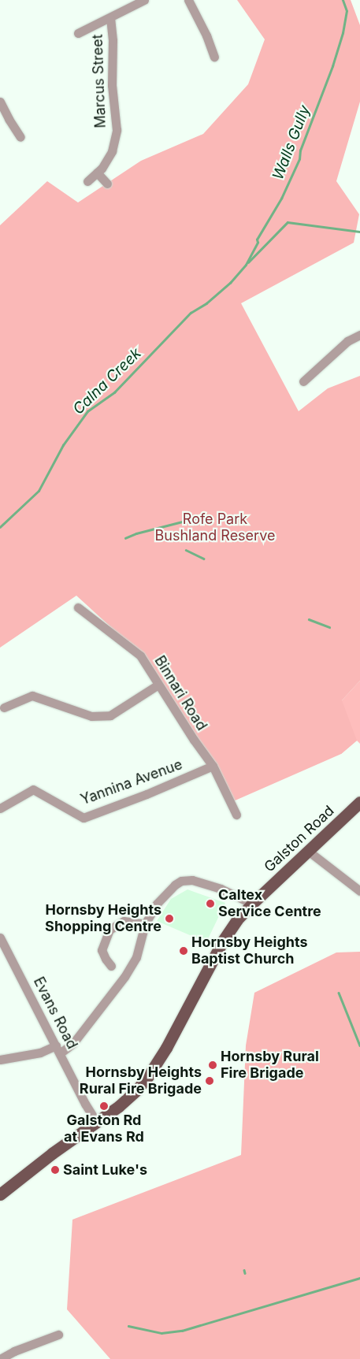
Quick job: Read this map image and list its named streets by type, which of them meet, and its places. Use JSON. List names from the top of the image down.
{
  "streets": {
    "main road": ["Galston Road"],
    "street": [
      "Marcus Street",
      "Binnari Road",
      "Yannina Avenue",
      "Evans Road"
    ]
  },
  "crossings": [
    ["Binnari Road", "Yannina Avenue"],
    ["Galston Road", "Evans Road"]
  ],
  "water": ["Walls Gully", "Calna Creek"],
  "parks": ["Rofe Park Bushland Reserve"],
  "places": [
    "Caltex Service Centre",
    "Hornsby Heights Shopping Centre",
    "Hornsby Heights Baptist Church",
    "Hornsby Rural Fire Brigade",
    "Hornsby Heights Rural Fire Brigade",
    "Galston Rd at Evans Rd",
    "Saint Luke's"
  ]
}
